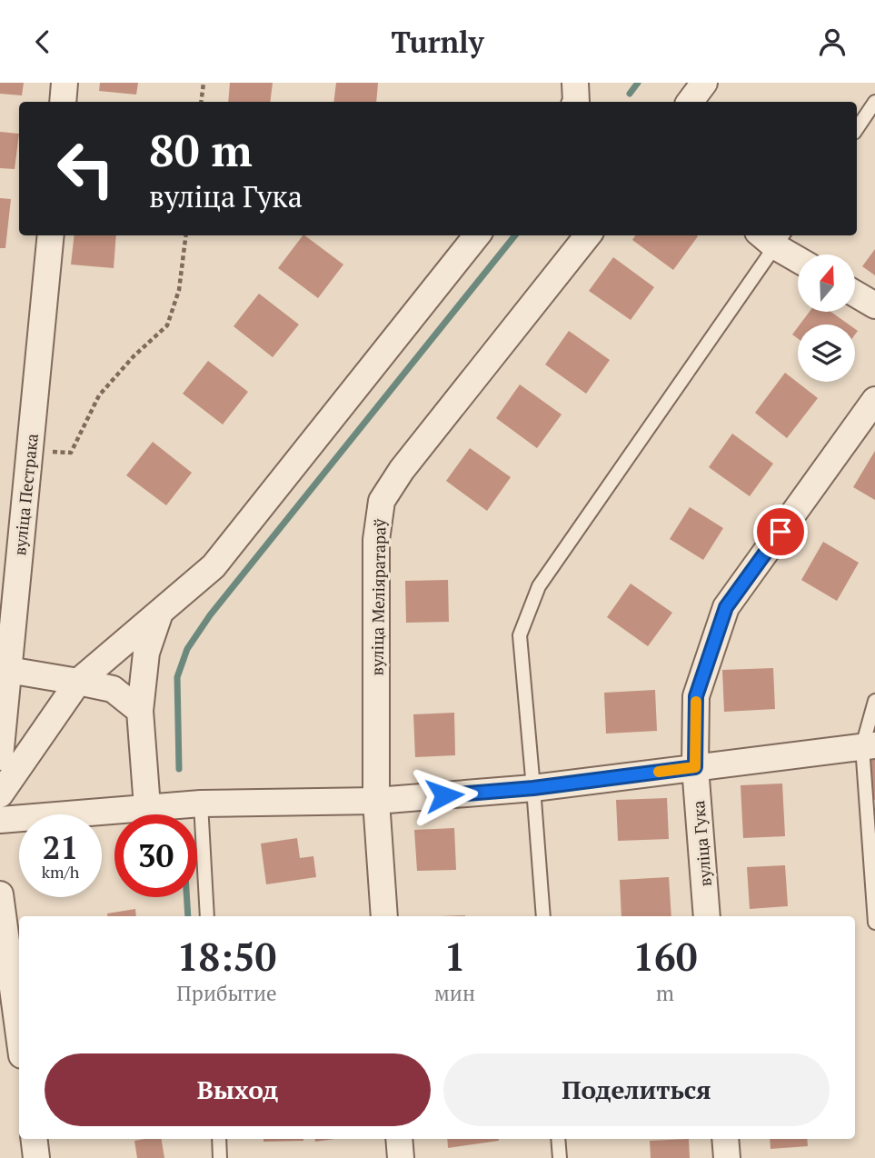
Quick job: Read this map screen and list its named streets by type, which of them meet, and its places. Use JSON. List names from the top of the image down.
{
  "streets": {
    "street": ["вуліца Пестрака", "вуліца Меліяратараў", "вуліца Гука"]
  },
  "north": "top",
  "page": {
    "header": "Turnly",
    "turn": ["80 m", "вуліца Гука"],
    "speed": "21 km/h",
    "limit": "30",
    "eta": [
      "18:50",
      "Прибытие",
      "1",
      "мин",
      "160",
      "m"
    ],
    "buttons": ["Выход", "Поделиться"]
  }
}
